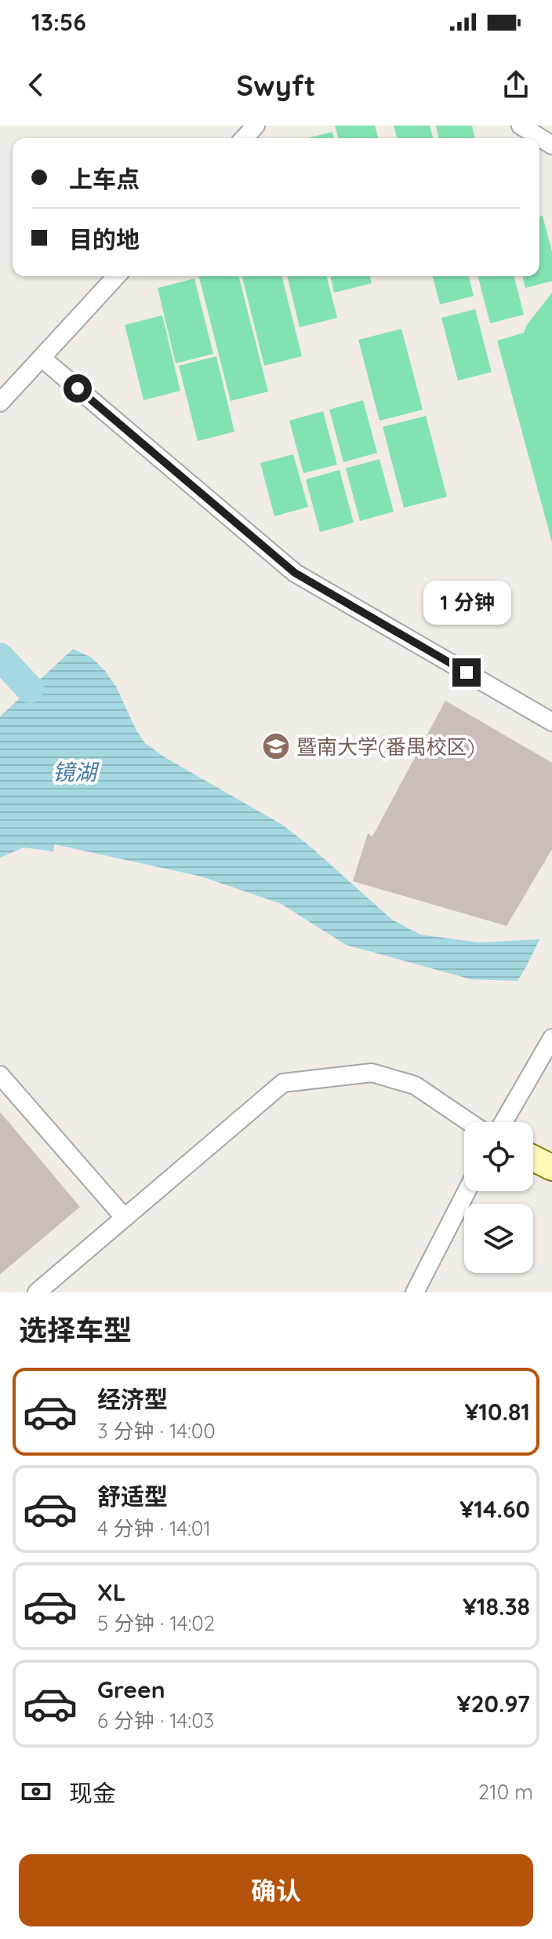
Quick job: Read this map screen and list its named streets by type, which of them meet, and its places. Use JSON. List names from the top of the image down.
{
  "water": ["镜湖"],
  "places": {
    "school or university": ["暨南大学(番禺校区)"]
  },
  "page": {
    "status": "13:56",
    "header": "Swyft",
    "banner": ["上车点", "目的地"],
    "bubble": "1 分钟",
    "heading": "选择车型",
    "list": [
      {
        "name": "经济型",
        "note": "3 分钟 · 14:00",
        "value": "¥10.81"
      },
      {
        "name": "舒适型",
        "note": "4 分钟 · 14:01",
        "value": "¥14.60"
      },
      {
        "name": "XL",
        "note": "5 分钟 · 14:02",
        "value": "¥18.38"
      },
      {
        "name": "Green",
        "note": "6 分钟 · 14:03",
        "value": "¥20.97"
      }
    ],
    "pay": ["现金", "210 m"],
    "buttons": "确认"
  }
}
